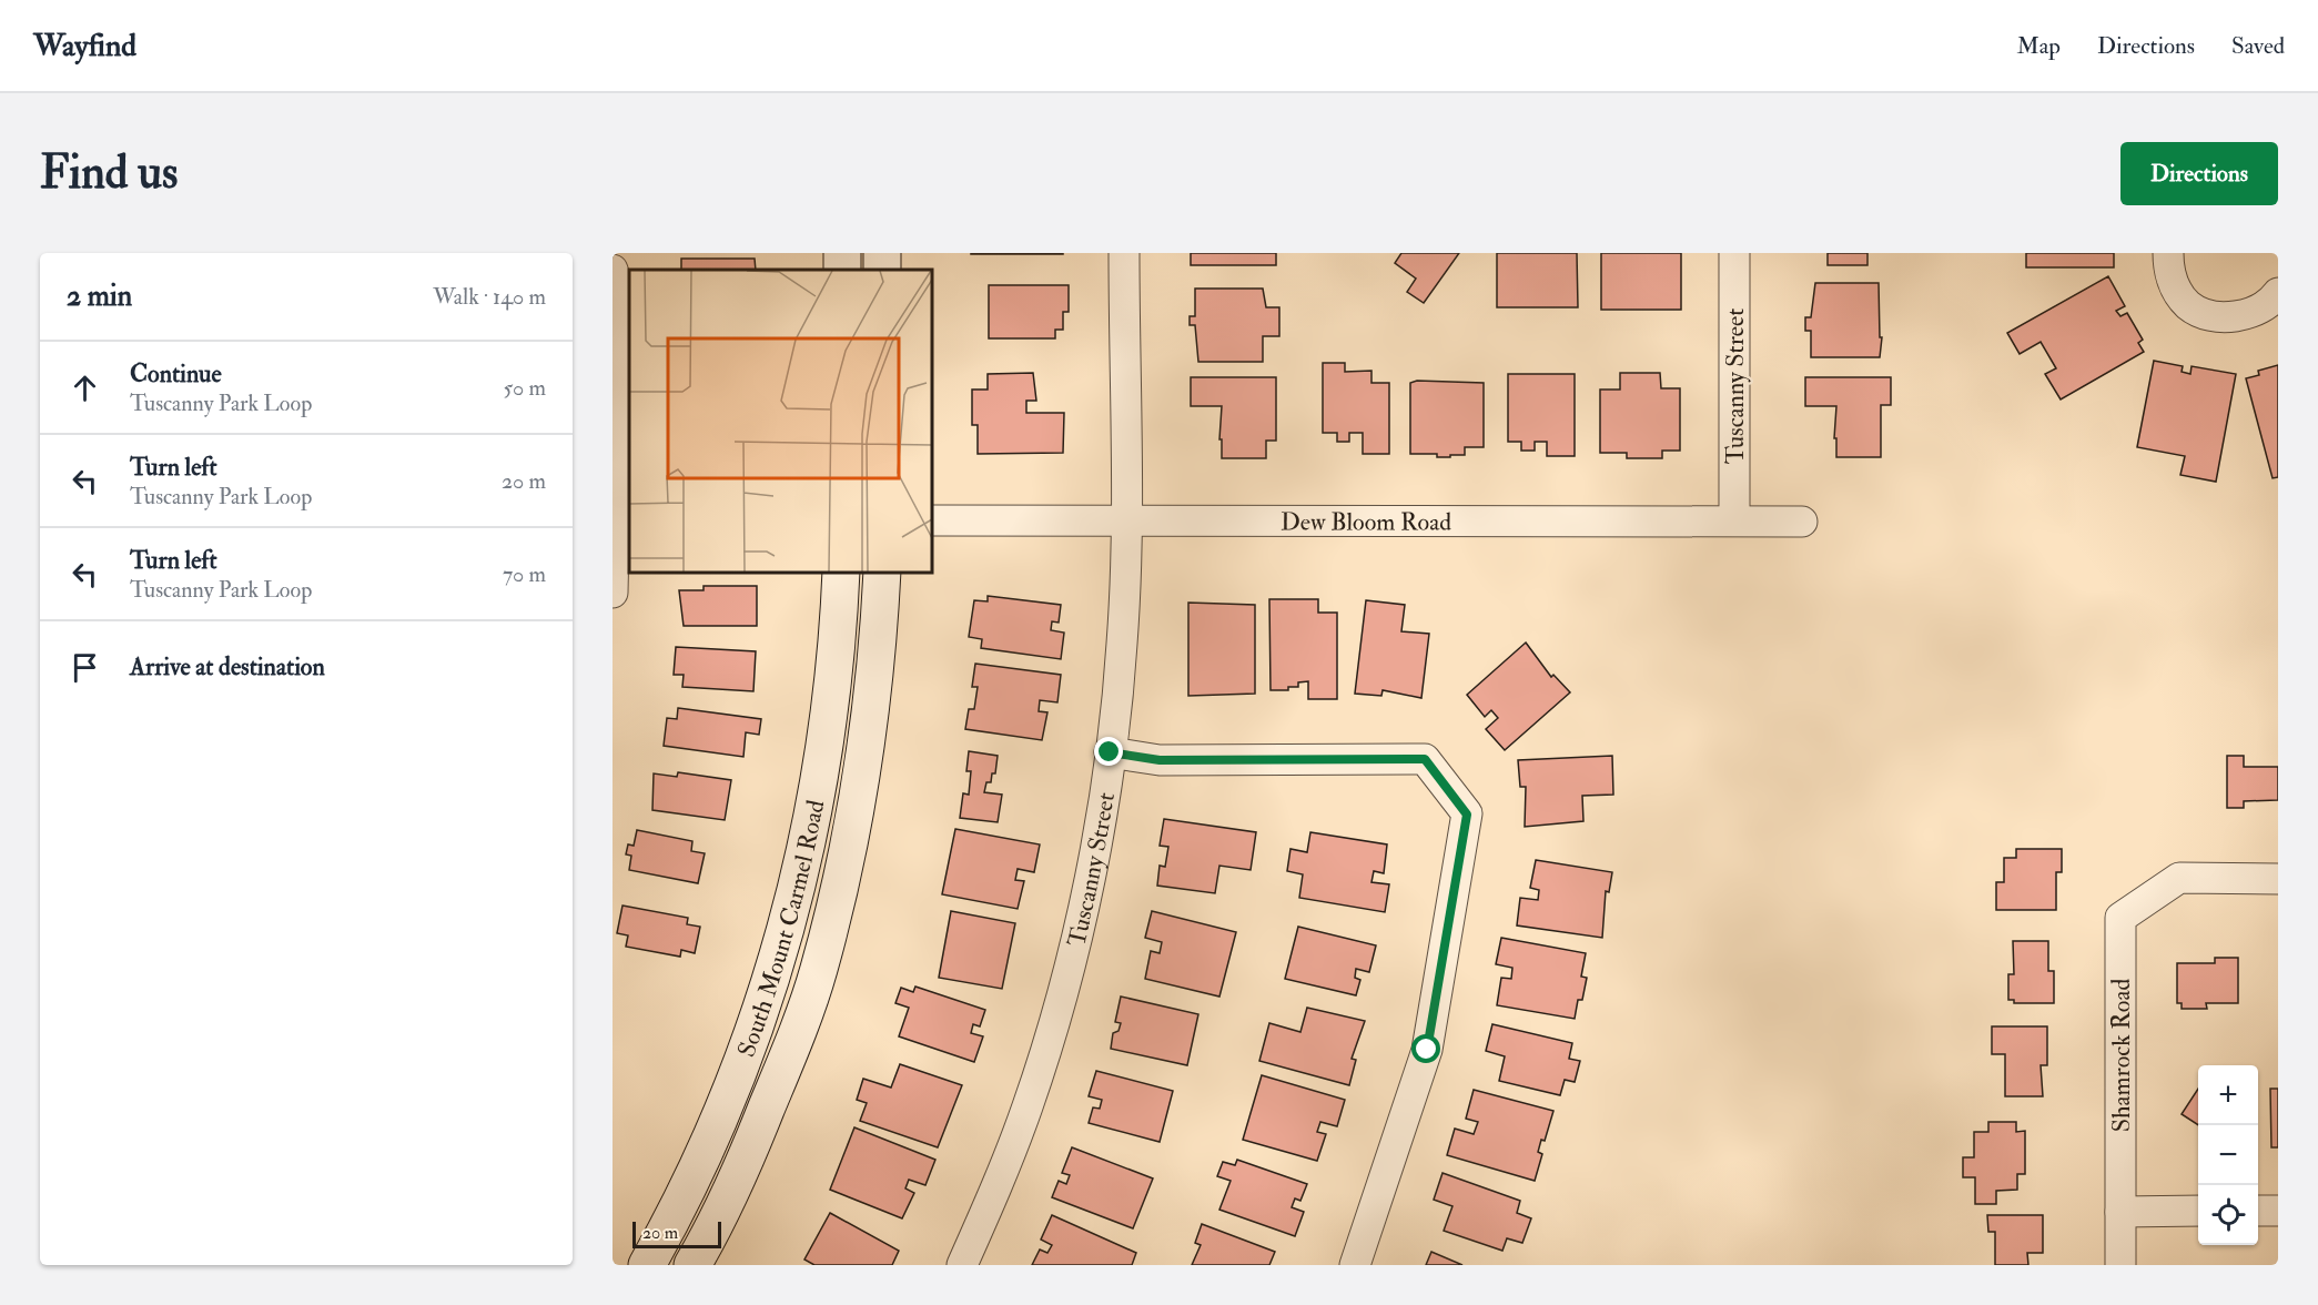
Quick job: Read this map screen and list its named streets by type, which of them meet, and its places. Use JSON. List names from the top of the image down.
{
  "streets": {
    "street": [
      "Tuscanny Street",
      "Dew Bloom Road",
      "South Mount Carmel Road",
      "Shamrock Road"
    ]
  },
  "crossings": [
    ["Tuscanny Street", "Dew Bloom Road"]
  ],
  "scale_bar": "20 m",
  "page": {
    "header": "Wayfind",
    "nav": ["Map", "Directions", "Saved"],
    "buttons": "Directions",
    "title": "Find us",
    "heading": ["2 min", "Walk · 140 m"],
    "list": [
      ["Continue", "Tuscanny Park Loop", "50 m"],
      ["Turn left", "Tuscanny Park Loop", "20 m"],
      ["Turn left", "Tuscanny Park Loop", "70 m"],
      "Arrive at destination"
    ],
    "map_buttons": ["+", "−"],
    "scale": "20 m"
  }
}
